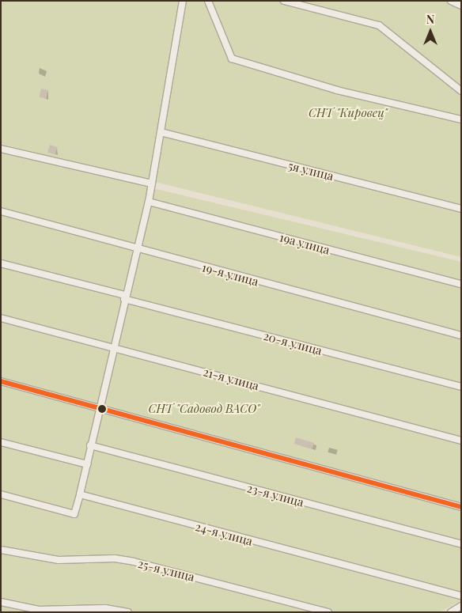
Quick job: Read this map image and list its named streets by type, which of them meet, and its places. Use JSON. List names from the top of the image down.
{
  "streets": {
    "street": [
      "5я улица",
      "19а улица",
      "19-я улица",
      "20-я улица",
      "21-я улица",
      "23-я улица",
      "24-я улица",
      "25-я улица"
    ]
  },
  "parks": ["СНТ \"Кировец\"", "СНТ \"Садовод ВАСО\""],
  "north": "top"
}
